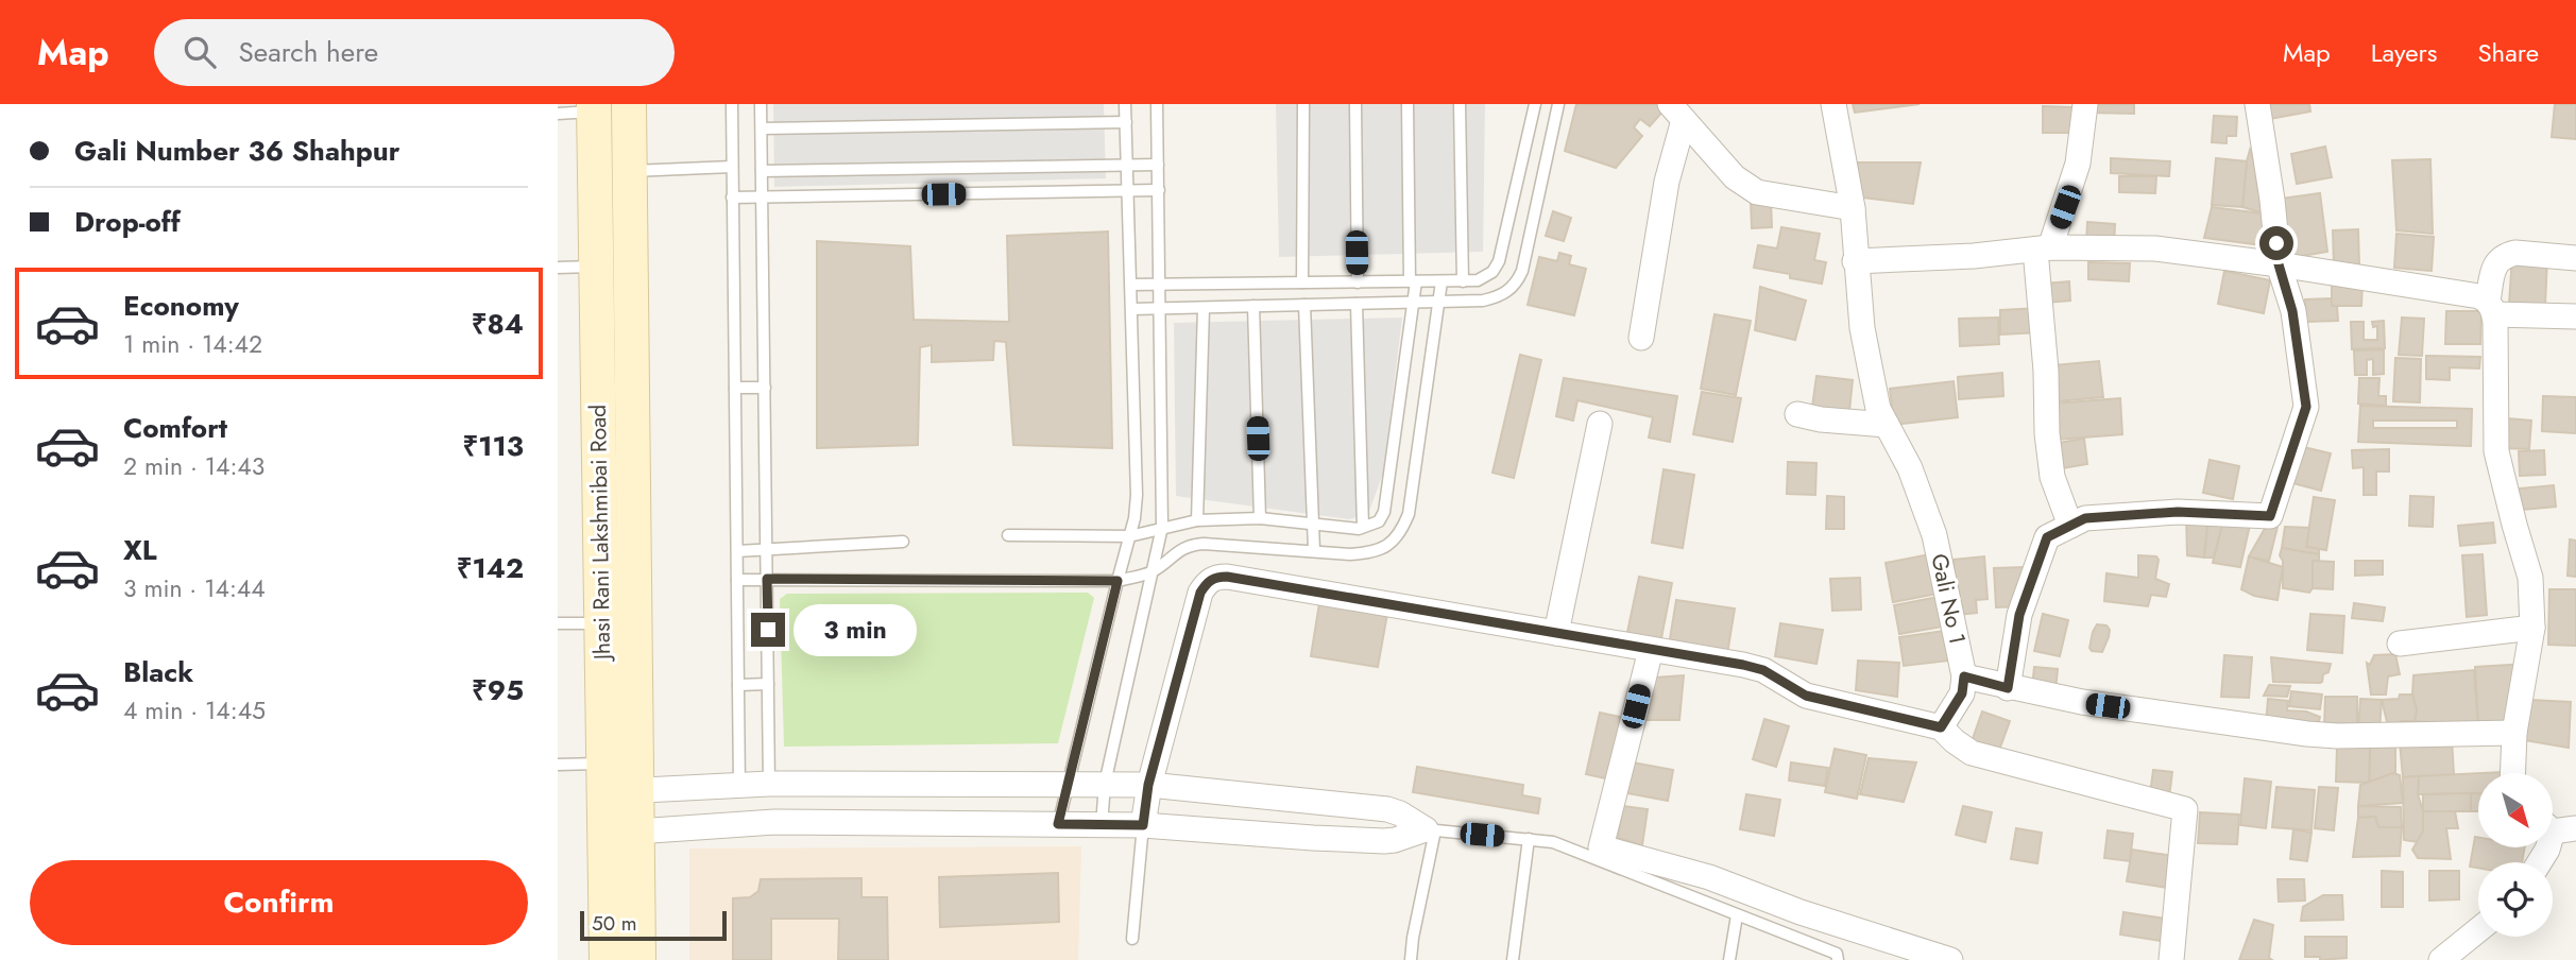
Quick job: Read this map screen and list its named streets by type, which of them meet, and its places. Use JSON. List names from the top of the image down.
{
  "streets": {
    "main road": ["Jhasi Rani Lakshmibai Road"],
    "street": ["Gali No 1"]
  },
  "scale_bar": "50 m",
  "north": "bottom right",
  "page": {
    "header": "Map",
    "search": "Search here",
    "nav": ["Map", "Layers", "Share"],
    "banner": ["Gali Number 36 Shahpur", "Drop-off"],
    "list": [
      {
        "name": "Economy",
        "note": "1 min · 14:42",
        "value": "₹84"
      },
      {
        "name": "Comfort",
        "note": "2 min · 14:43",
        "value": "₹113"
      },
      {
        "name": "XL",
        "note": "3 min · 14:44",
        "value": "₹142"
      },
      {
        "name": "Black",
        "note": "4 min · 14:45",
        "value": "₹95"
      }
    ],
    "bubble": "3 min",
    "buttons": "Confirm",
    "scale": "50 m"
  }
}
